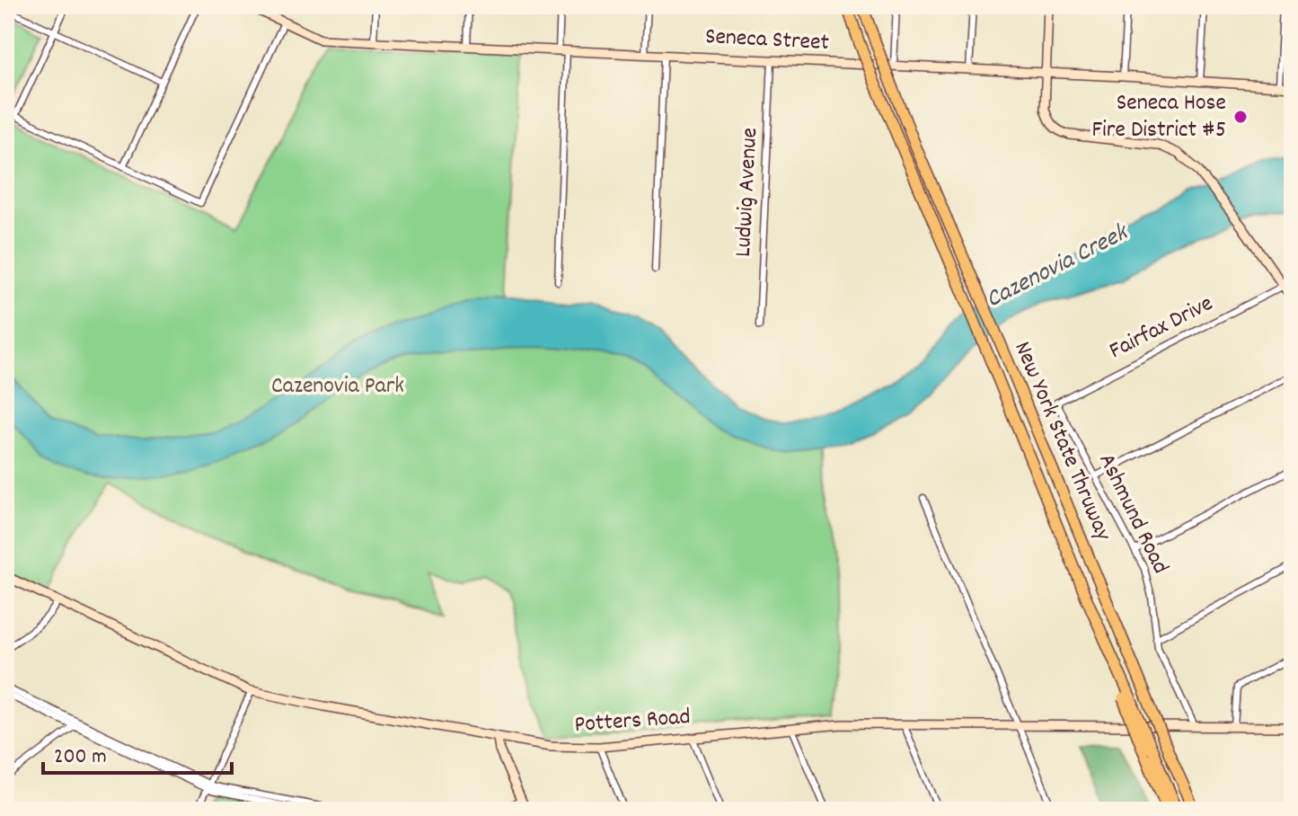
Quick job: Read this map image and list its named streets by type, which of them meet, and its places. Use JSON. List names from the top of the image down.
{
  "streets": {
    "highway": ["New York State Thruway"],
    "main road": ["Seneca Street", "Potters Road"],
    "street": ["Ludwig Avenue", "Fairfax Drive", "Ashmund Road"]
  },
  "crossings": [
    ["Seneca Street", "Ludwig Avenue"],
    ["Fairfax Drive", "Ashmund Road"],
    ["Ashmund Road", "Potters Road"]
  ],
  "water": ["Cazenovia Creek"],
  "parks": ["Cazenovia Park"],
  "places": ["Seneca Hose Fire District #5"],
  "scale_bar": "200 m"
}
